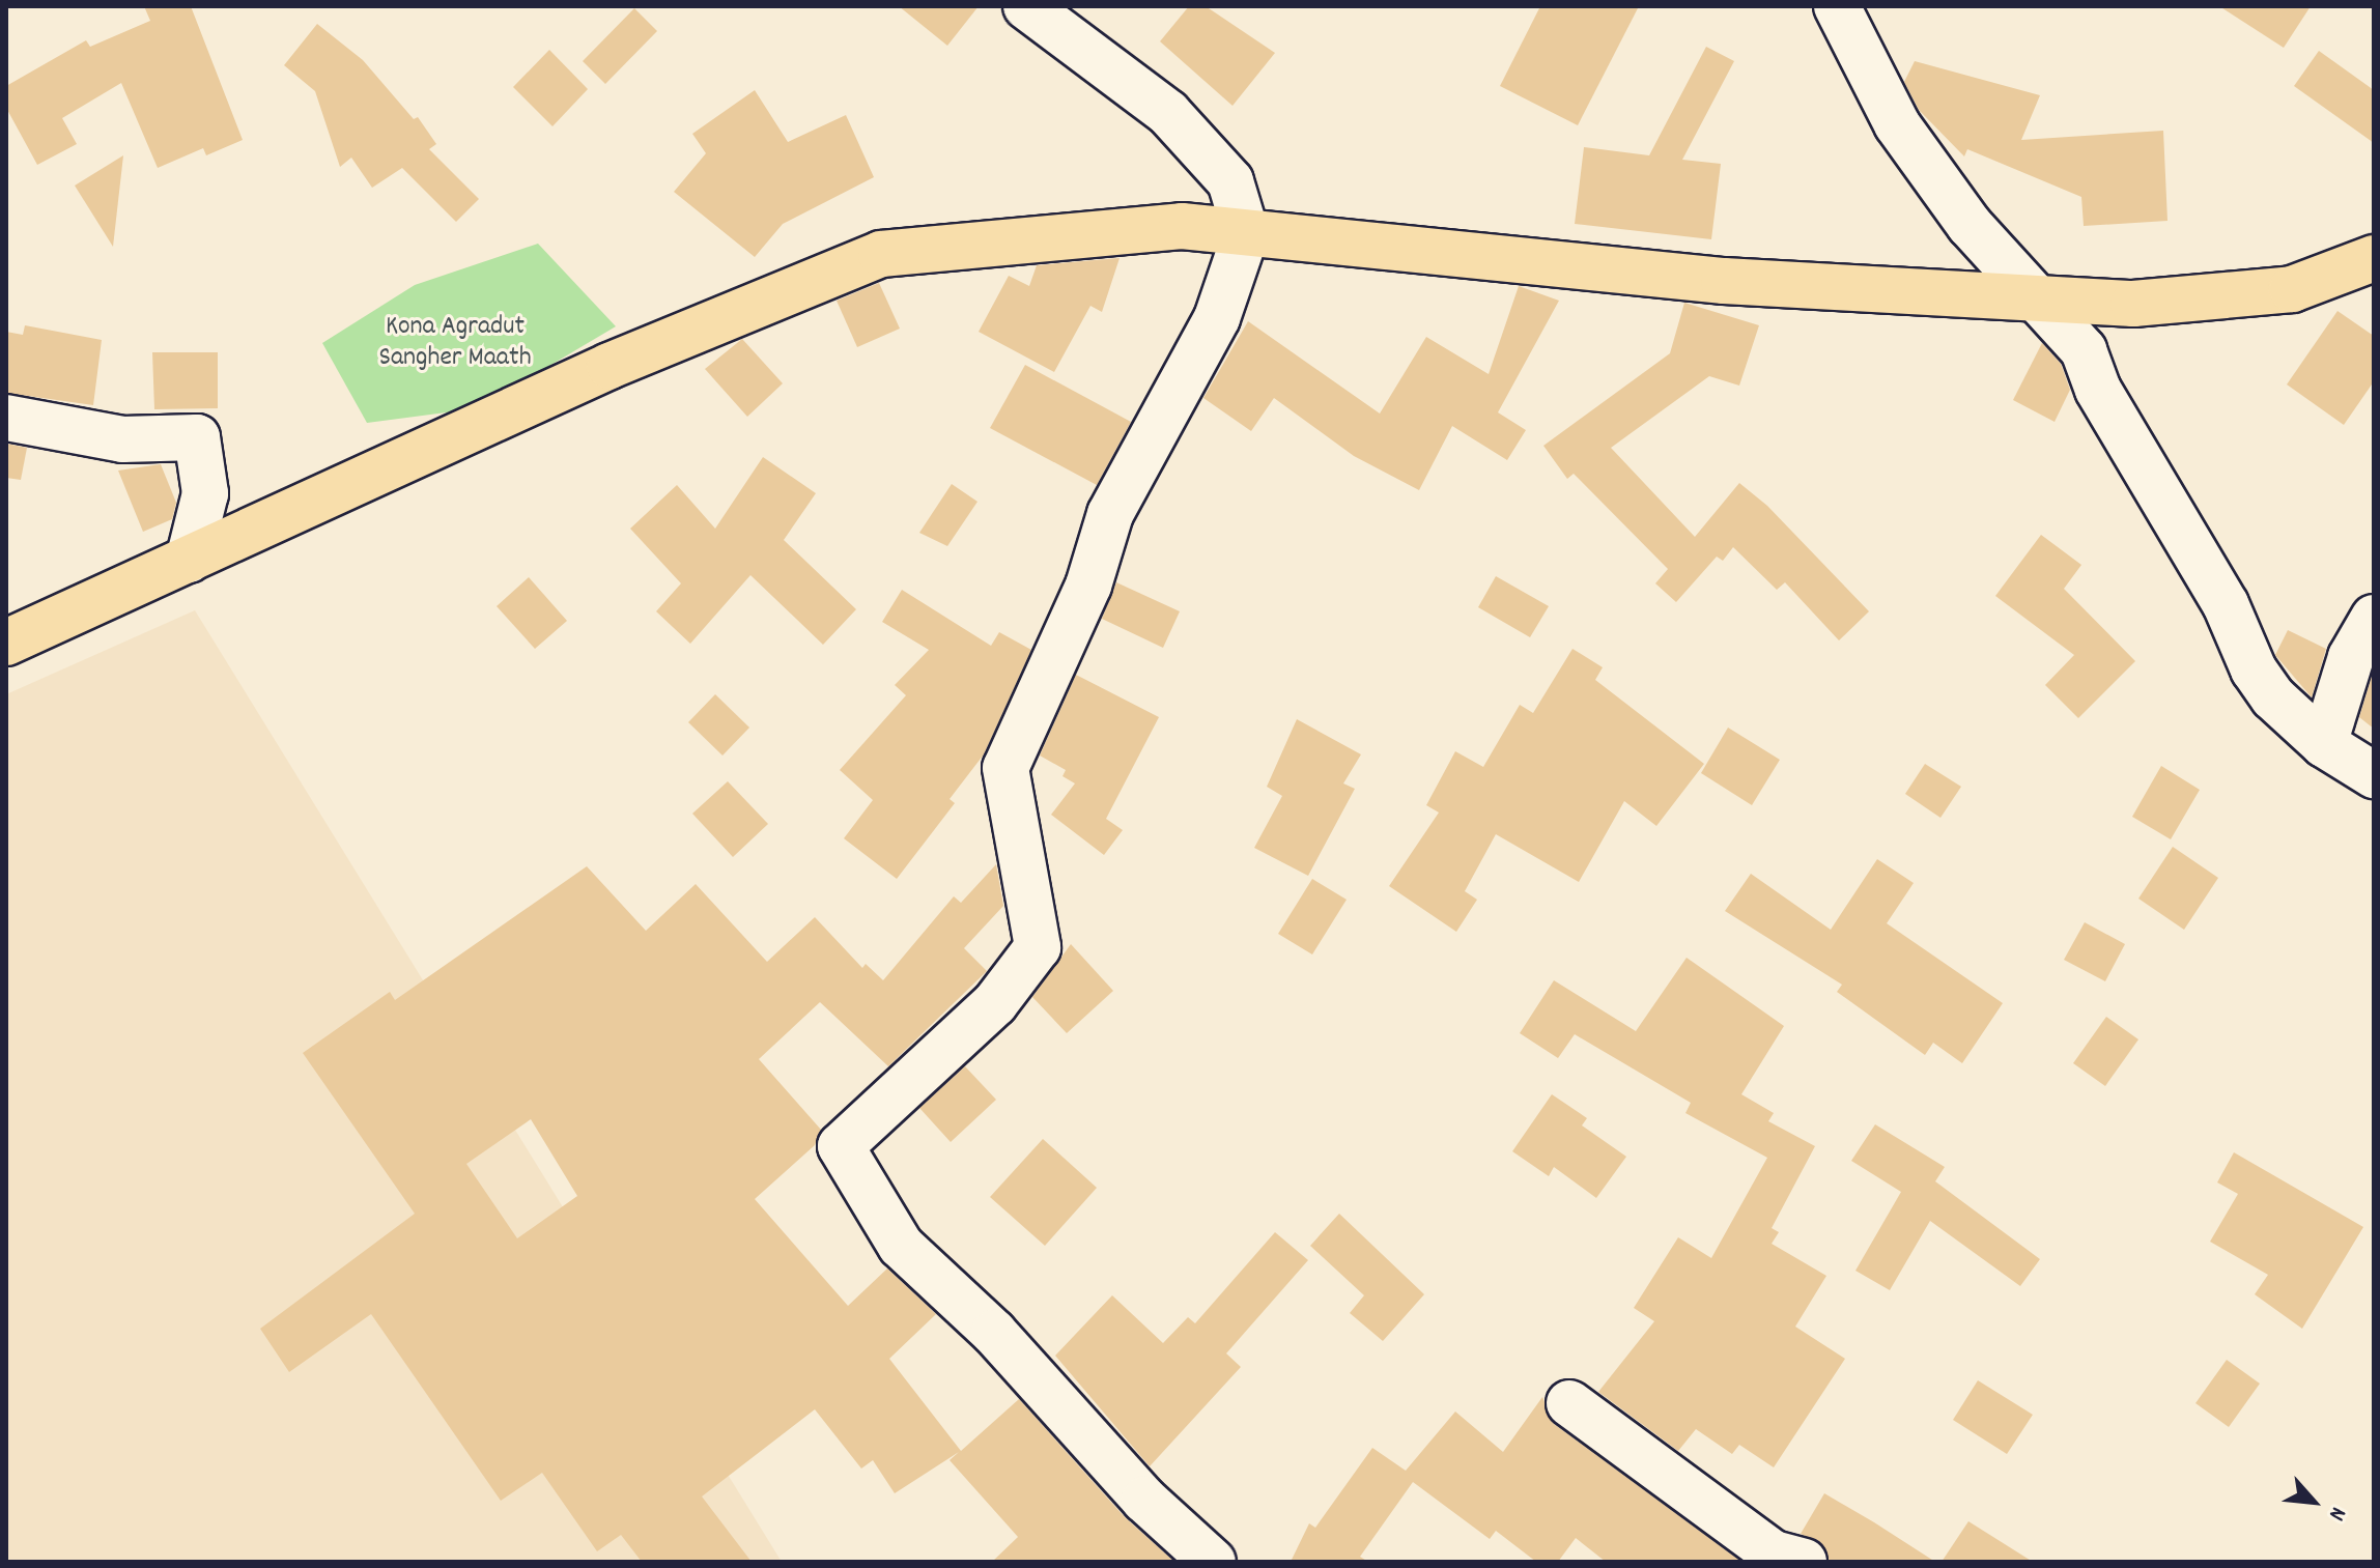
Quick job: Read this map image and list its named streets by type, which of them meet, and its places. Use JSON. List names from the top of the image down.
{
  "parks": ["Kona Agradut Sangher Maath"],
  "north": "bottom right"
}
